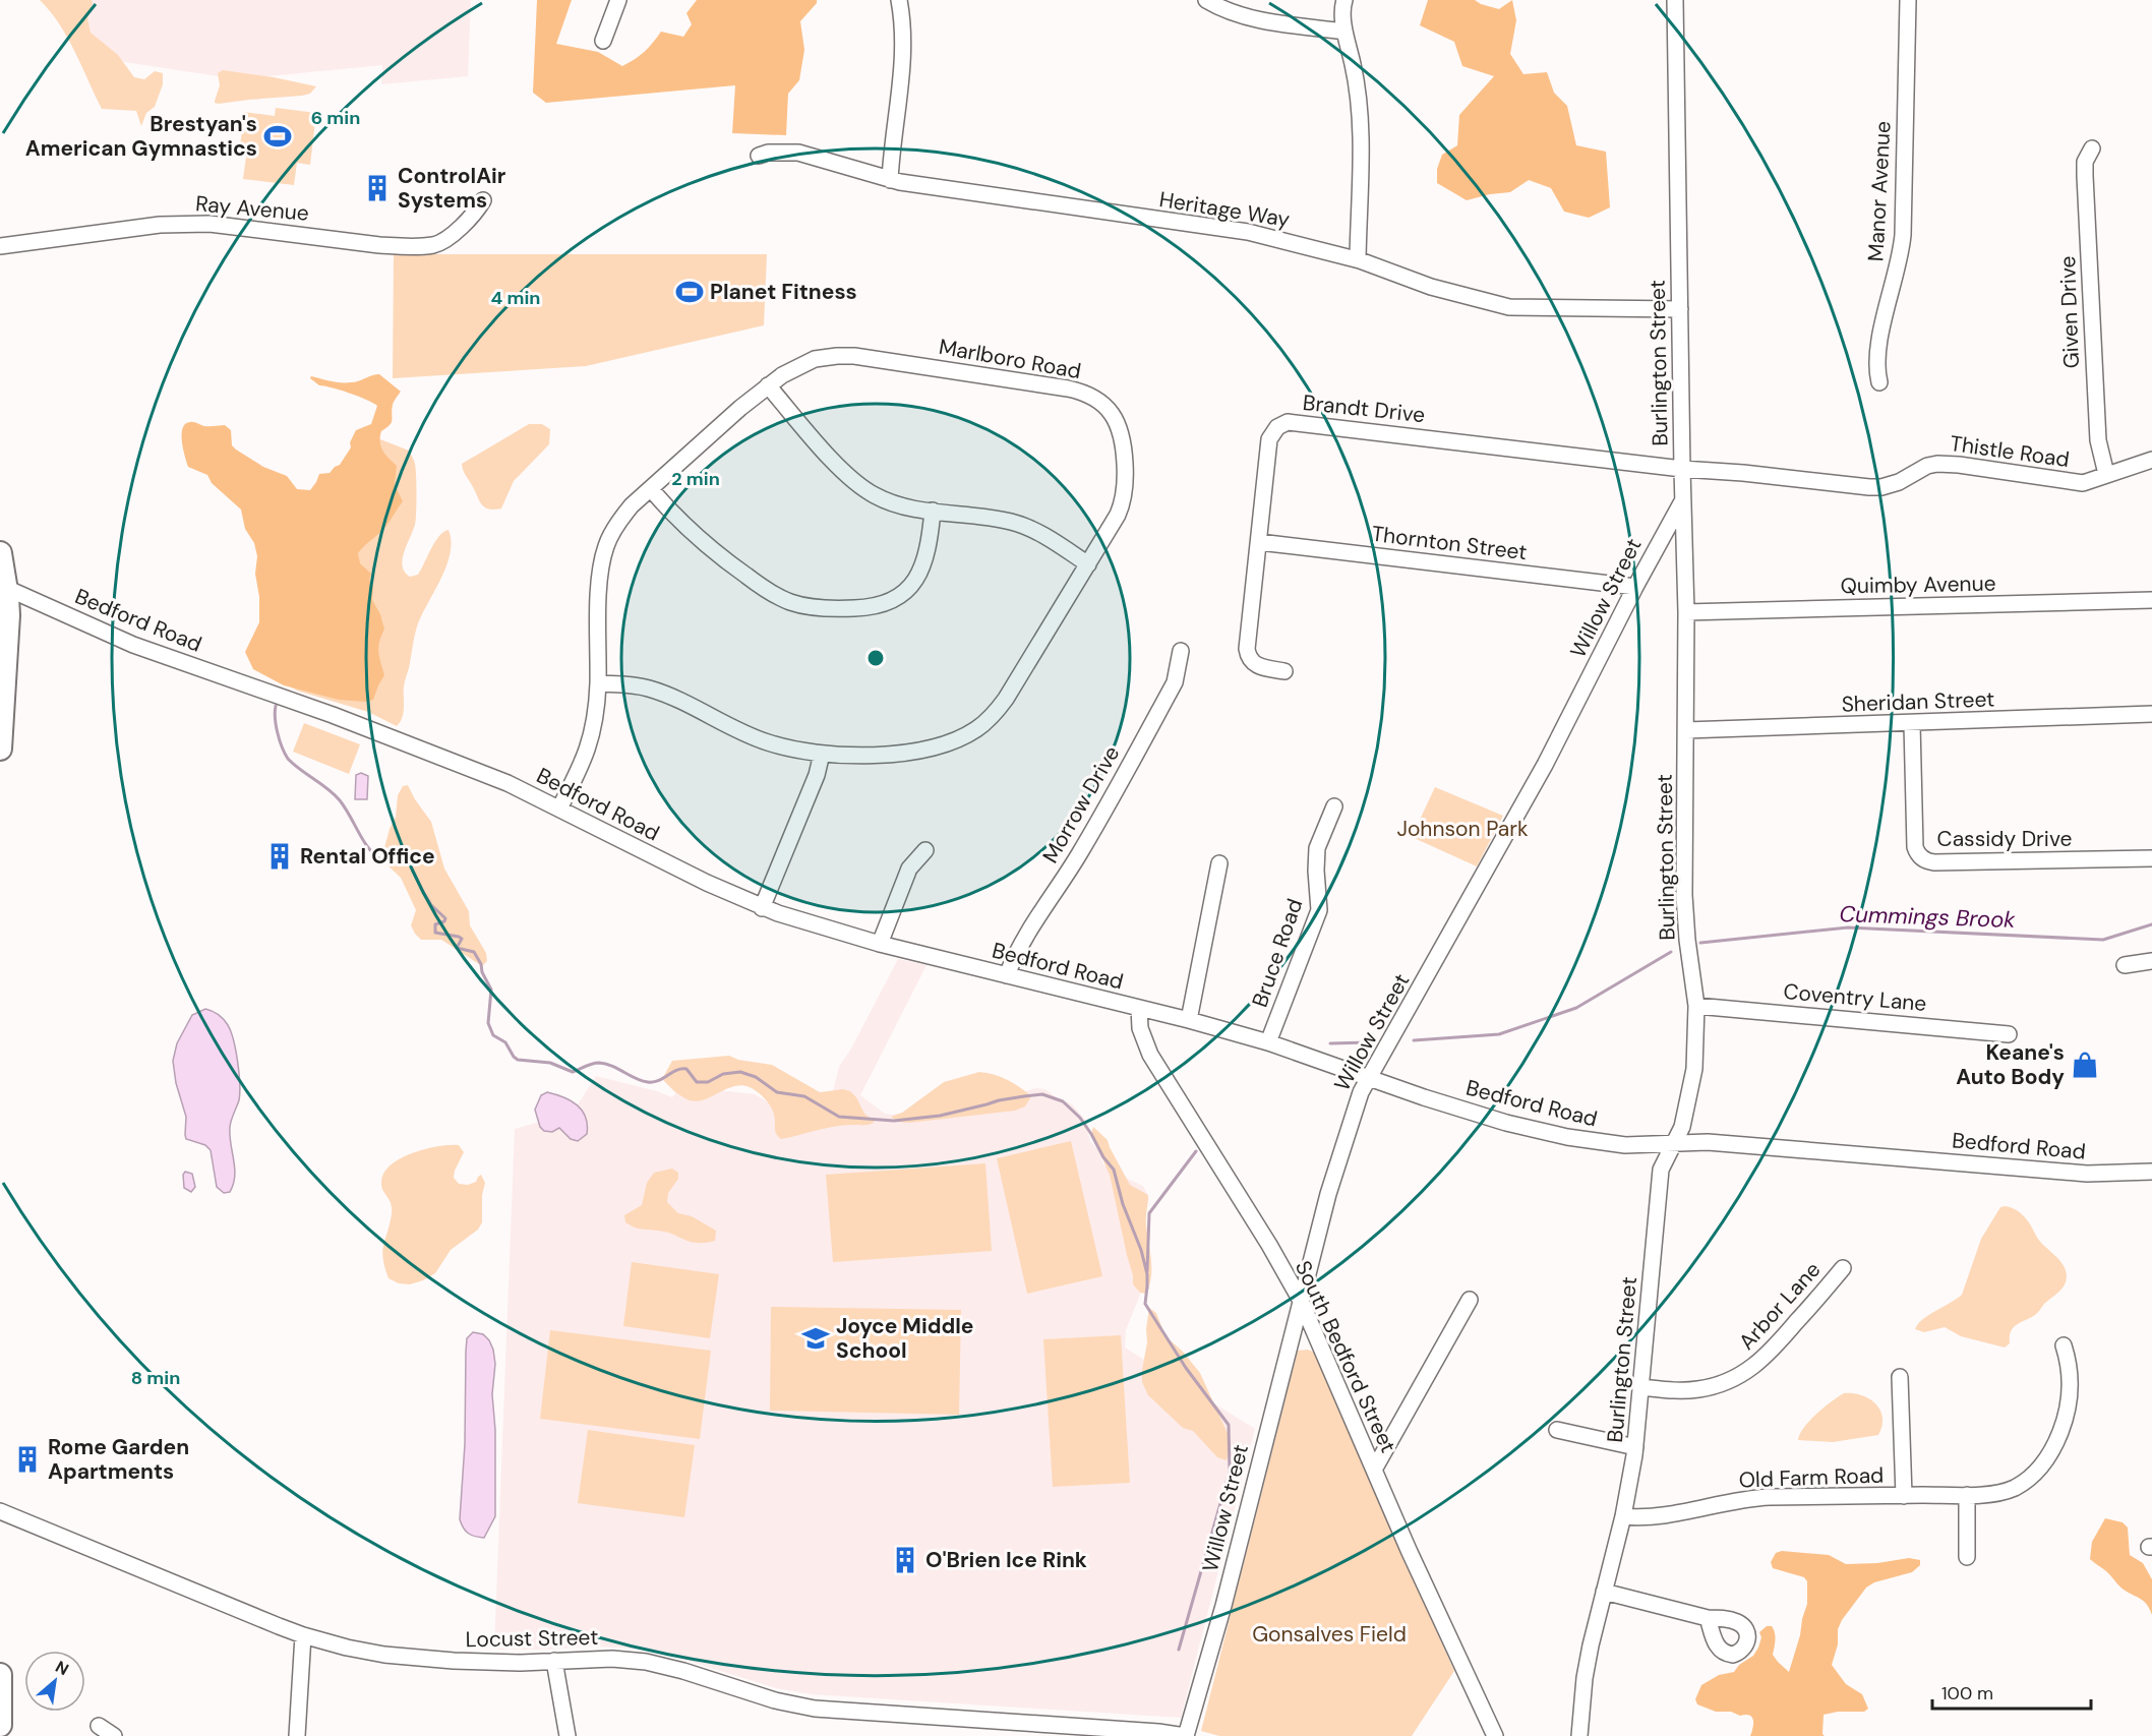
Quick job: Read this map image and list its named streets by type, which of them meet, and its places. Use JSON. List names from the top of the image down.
{
  "streets": {
    "street": [
      "Manor Avenue",
      "Ray Avenue",
      "Heritage Way",
      "Given Drive",
      "Marlboro Road",
      "Burlington Street",
      "Brandt Drive",
      "Thistle Road",
      "Thornton Street",
      "Quimby Avenue",
      "Willow Street",
      "Bedford Road",
      "Sheridan Street",
      "Morrow Drive",
      "Cassidy Drive",
      "Bruce Road",
      "Coventry Lane",
      "Arbor Lane",
      "South Bedford Street",
      "Old Farm Road",
      "Locust Street"
    ]
  },
  "crossings": [
    ["Heritage Way", "Burlington Street"],
    ["Given Drive", "Thistle Road"],
    ["Marlboro Road", "Bedford Road"],
    ["Burlington Street", "Brandt Drive"],
    ["Burlington Street", "Thistle Road"],
    ["Burlington Street", "Quimby Avenue"],
    ["Burlington Street", "Willow Street"],
    ["Burlington Street", "Bedford Road"],
    ["Burlington Street", "Sheridan Street"],
    ["Burlington Street", "Coventry Lane"],
    ["Burlington Street", "Arbor Lane"],
    ["Burlington Street", "Old Farm Road"],
    ["Brandt Drive", "Thistle Road"],
    ["Brandt Drive", "Thornton Street"],
    ["Thornton Street", "Willow Street"],
    ["Willow Street", "Bedford Road"],
    ["Willow Street", "South Bedford Street"],
    ["Willow Street", "Locust Street"],
    ["Bedford Road", "Morrow Drive"],
    ["Bedford Road", "Bruce Road"],
    ["Bedford Road", "South Bedford Street"],
    ["Sheridan Street", "Cassidy Drive"]
  ],
  "water": ["Cummings Brook"],
  "parks": ["Johnson Park", "Gonsalves Field"],
  "places": {
    "sports": ["Brestyan's American Gymnastics", "Planet Fitness"],
    "building": [
      "ControlAir Systems",
      "Rental Office",
      "Rome Garden Apartments",
      "O'Brien Ice Rink"
    ],
    "shop": ["Keane's Auto Body"],
    "school or university": ["Joyce Middle School"]
  },
  "scale_bar": "100 m",
  "north": "top right",
  "rings": [
    "6 min",
    "4 min",
    "2 min",
    "8 min"
  ]
}
